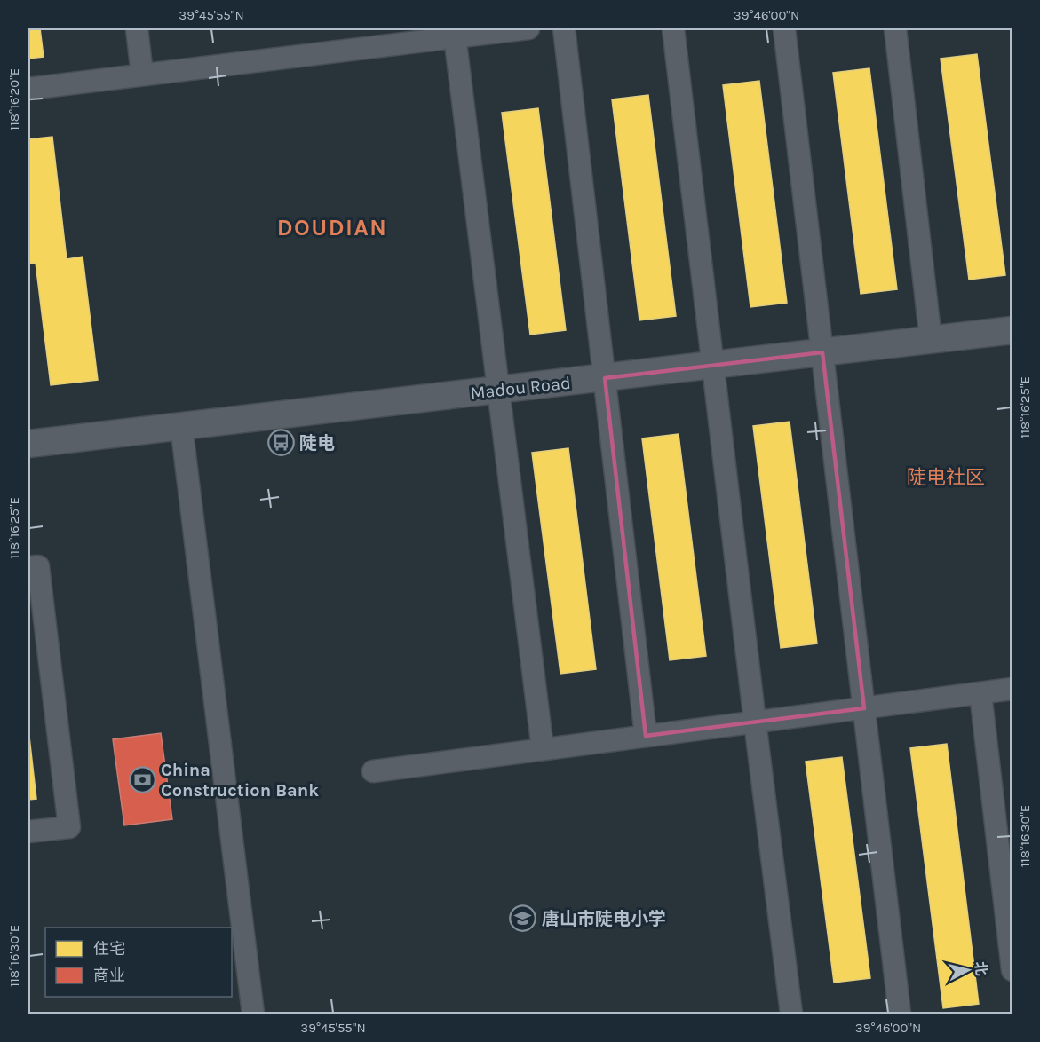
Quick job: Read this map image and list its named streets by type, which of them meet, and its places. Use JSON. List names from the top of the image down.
{
  "streets": {
    "street": ["Madou Road"]
  },
  "districts": ["DOUDIAN", "陡电社区"],
  "places": {
    "bus stop": ["陡电"],
    "bank": ["China Construction Bank"],
    "school or university": ["唐山市陡电小学"]
  },
  "legend": ["住宅", "商业"],
  "north": "right",
  "coordinates": [
    "39°45'55\"N",
    "39°46'00\"N",
    "118°16'20\"E",
    "118°16'25\"E",
    "118°16'30\"E"
  ]
}
